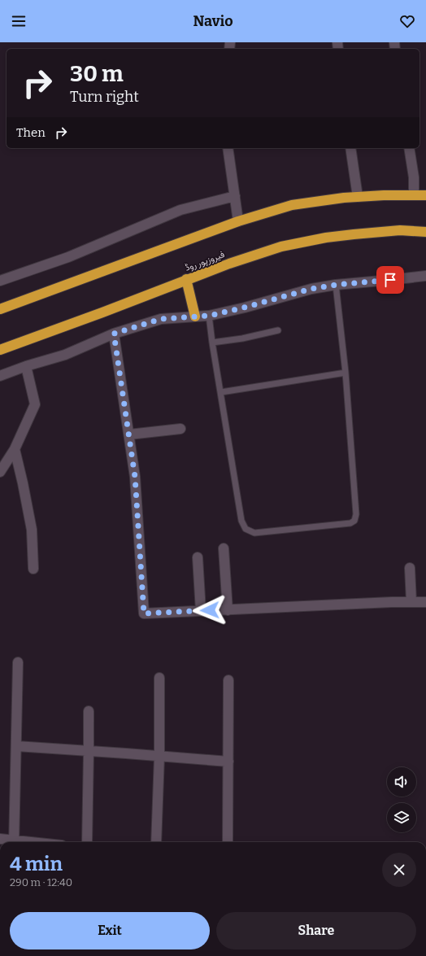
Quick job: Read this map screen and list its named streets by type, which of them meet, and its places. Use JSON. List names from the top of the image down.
{
  "streets": {
    "highway": ["فیروزپور روڈ"]
  },
  "page": {
    "header": "Navio",
    "turn": ["30 m", "Turn right"],
    "then": "Then",
    "heading": ["4 min", "290 m · 12:40"],
    "buttons": ["Exit", "Share"]
  }
}
